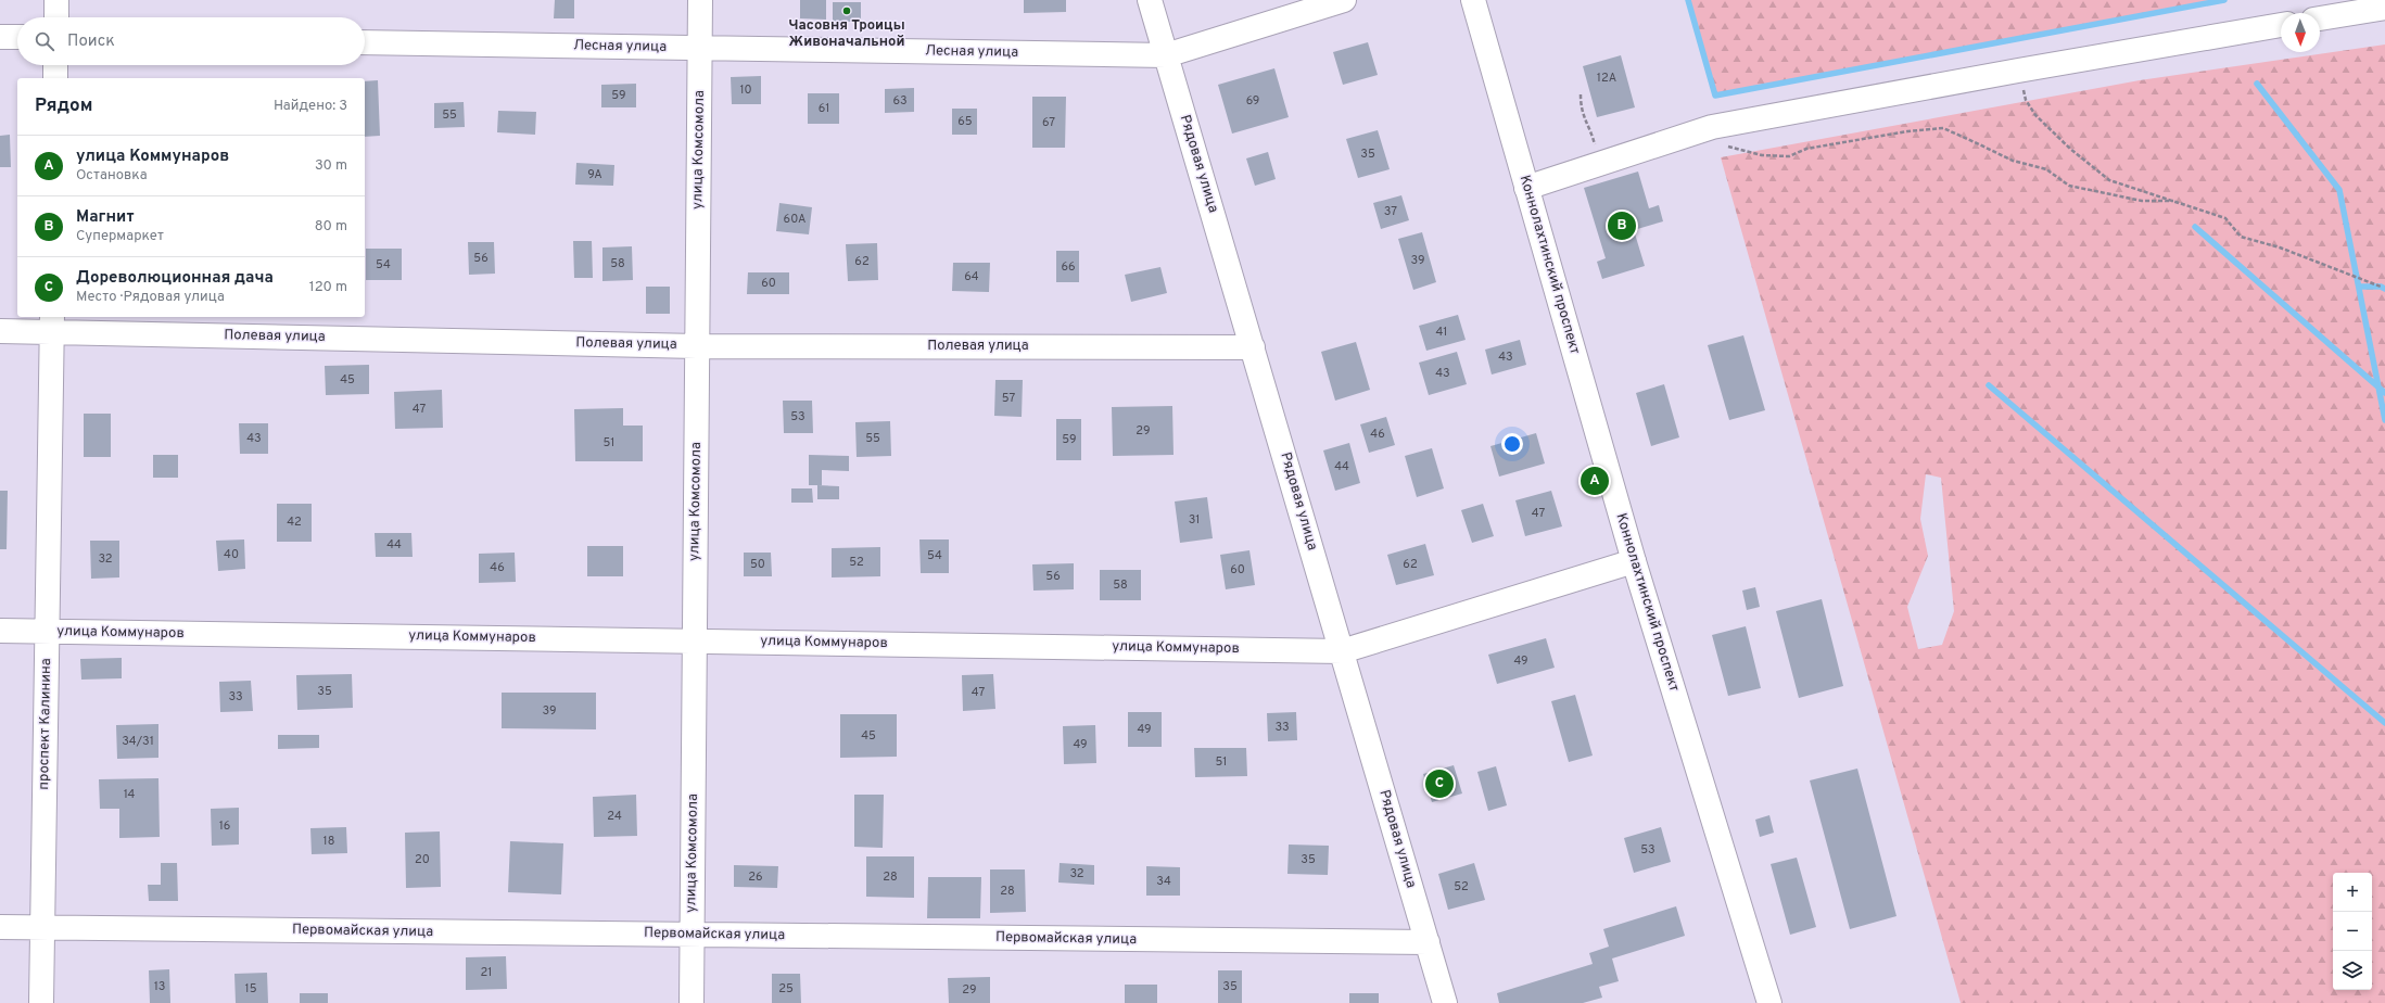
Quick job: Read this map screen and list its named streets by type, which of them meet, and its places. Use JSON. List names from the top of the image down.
{
  "streets": {
    "street": [
      "Лесная улица",
      "улица Комсомола",
      "Рядовая улица",
      "Коннолахтинский проспект",
      "Полевая улица",
      "улица Коммунаров",
      "проспект Калинина",
      "Первомайская улица"
    ]
  },
  "crossings": [
    ["Лесная улица", "улица Комсомола"],
    ["Лесная улица", "Рядовая улица"],
    ["улица Комсомола", "Полевая улица"],
    ["улица Комсомола", "улица Коммунаров"],
    ["улица Комсомола", "Первомайская улица"],
    ["Рядовая улица", "Полевая улица"],
    ["Рядовая улица", "улица Коммунаров"],
    ["Рядовая улица", "Первомайская улица"],
    ["Коннолахтинский проспект", "улица Коммунаров"],
    ["Полевая улица", "проспект Калинина"],
    ["улица Коммунаров", "проспект Калинина"],
    ["проспект Калинина", "Первомайская улица"]
  ],
  "places": ["Часовня Троицы Живоначальной"],
  "house_numbers": [
    "12А",
    "10",
    "59",
    "63",
    "69",
    "61",
    "55",
    "65",
    "67",
    "35",
    "9А",
    "37",
    "60А",
    "56",
    "39",
    "62",
    "58",
    "54",
    "66",
    "64",
    "60",
    "41",
    "43",
    "43",
    "45",
    "57",
    "47",
    "53",
    "29",
    "46",
    "43",
    "55",
    "59",
    "51",
    "44",
    "47",
    "31",
    "42",
    "44",
    "40",
    "54",
    "32",
    "52",
    "50",
    "62",
    "46",
    "60",
    "56",
    "58",
    "49",
    "35",
    "47",
    "33",
    "39",
    "33",
    "49",
    "45",
    "34/31",
    "49",
    "51",
    "14",
    "24",
    "16",
    "18",
    "53",
    "20",
    "35",
    "32",
    "26",
    "28",
    "34",
    "52",
    "28",
    "21",
    "13",
    "35",
    "15",
    "25",
    "29"
  ],
  "north": "bottom",
  "page": {
    "search": "Поиск",
    "heading": ["Рядом", "Найдено: 3"],
    "list": [
      {
        "mark": "A",
        "name": "улица Коммунаров",
        "note": "Остановка",
        "value": "30 m"
      },
      {
        "mark": "B",
        "name": "Магнит",
        "note": "Супермаркет",
        "value": "80 m"
      },
      {
        "mark": "C",
        "name": "Дореволюционная дача",
        "note": "Место · Рядовая улица",
        "value": "120 m"
      }
    ],
    "pins": ["B", "A", "C"],
    "map_buttons": ["+", "−"]
  }
}
